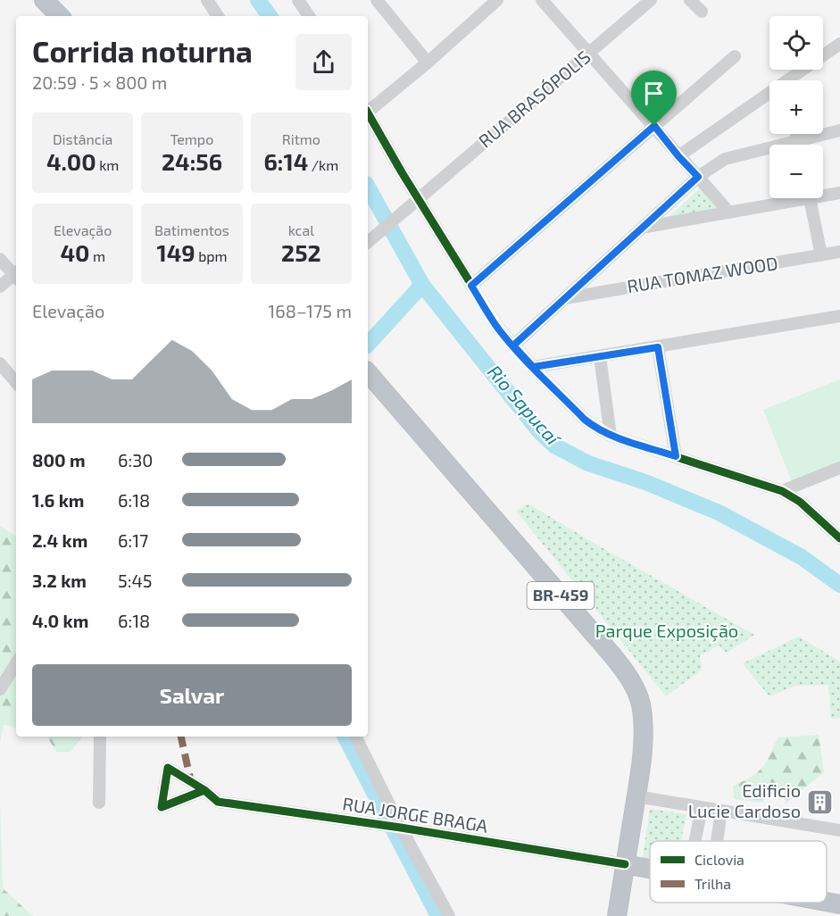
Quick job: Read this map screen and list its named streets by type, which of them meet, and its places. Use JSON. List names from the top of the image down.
{
  "streets": {
    "highway": ["BR-459", "RUA JORGE BRAGA"],
    "street": ["RUA BRASÓPOLIS", "RUA TOMAZ WOOD"]
  },
  "crossings": [
    ["BR-459", "RUA JORGE BRAGA"]
  ],
  "water": ["Rio Sapucaí"],
  "parks": ["Parque Exposição"],
  "places": {
    "building": ["Edificio Lucie Cardoso"]
  },
  "legend": ["Ciclovia", "Trilha"],
  "page": {
    "map_buttons": ["+", "−"],
    "heading": ["Corrida noturna", "20:59 · 5 × 800 m"],
    "stats": [
      ["Distância", "4.00 km"],
      ["Tempo", "24:56"],
      ["Ritmo", "6:14 /km"],
      ["Elevação", "40 m"],
      ["Batimentos", "149 bpm"],
      ["kcal", "252"]
    ],
    "chart": ["Elevação", "168–175 m"],
    "list": [
      {
        "name": "800 m",
        "note": "6:30"
      },
      {
        "name": "1.6 km",
        "note": "6:18"
      },
      {
        "name": "2.4 km",
        "note": "6:17"
      },
      {
        "name": "3.2 km",
        "note": "5:45"
      },
      {
        "name": "4.0 km",
        "note": "6:18"
      }
    ],
    "buttons": "Salvar"
  }
}
